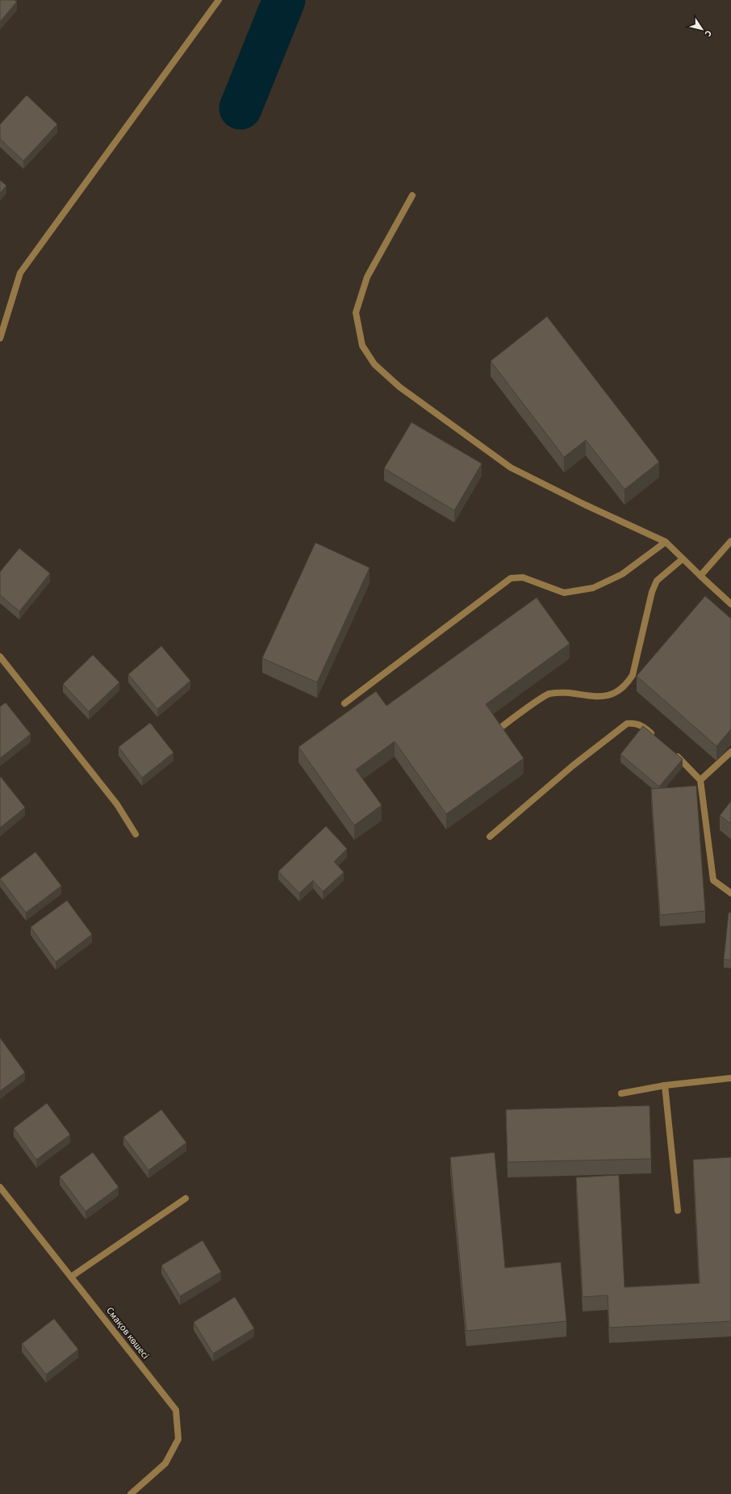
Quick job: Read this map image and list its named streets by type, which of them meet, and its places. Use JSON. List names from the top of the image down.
{
  "streets": {
    "street": ["Смақов көшесі"]
  },
  "north": "bottom right"
}
